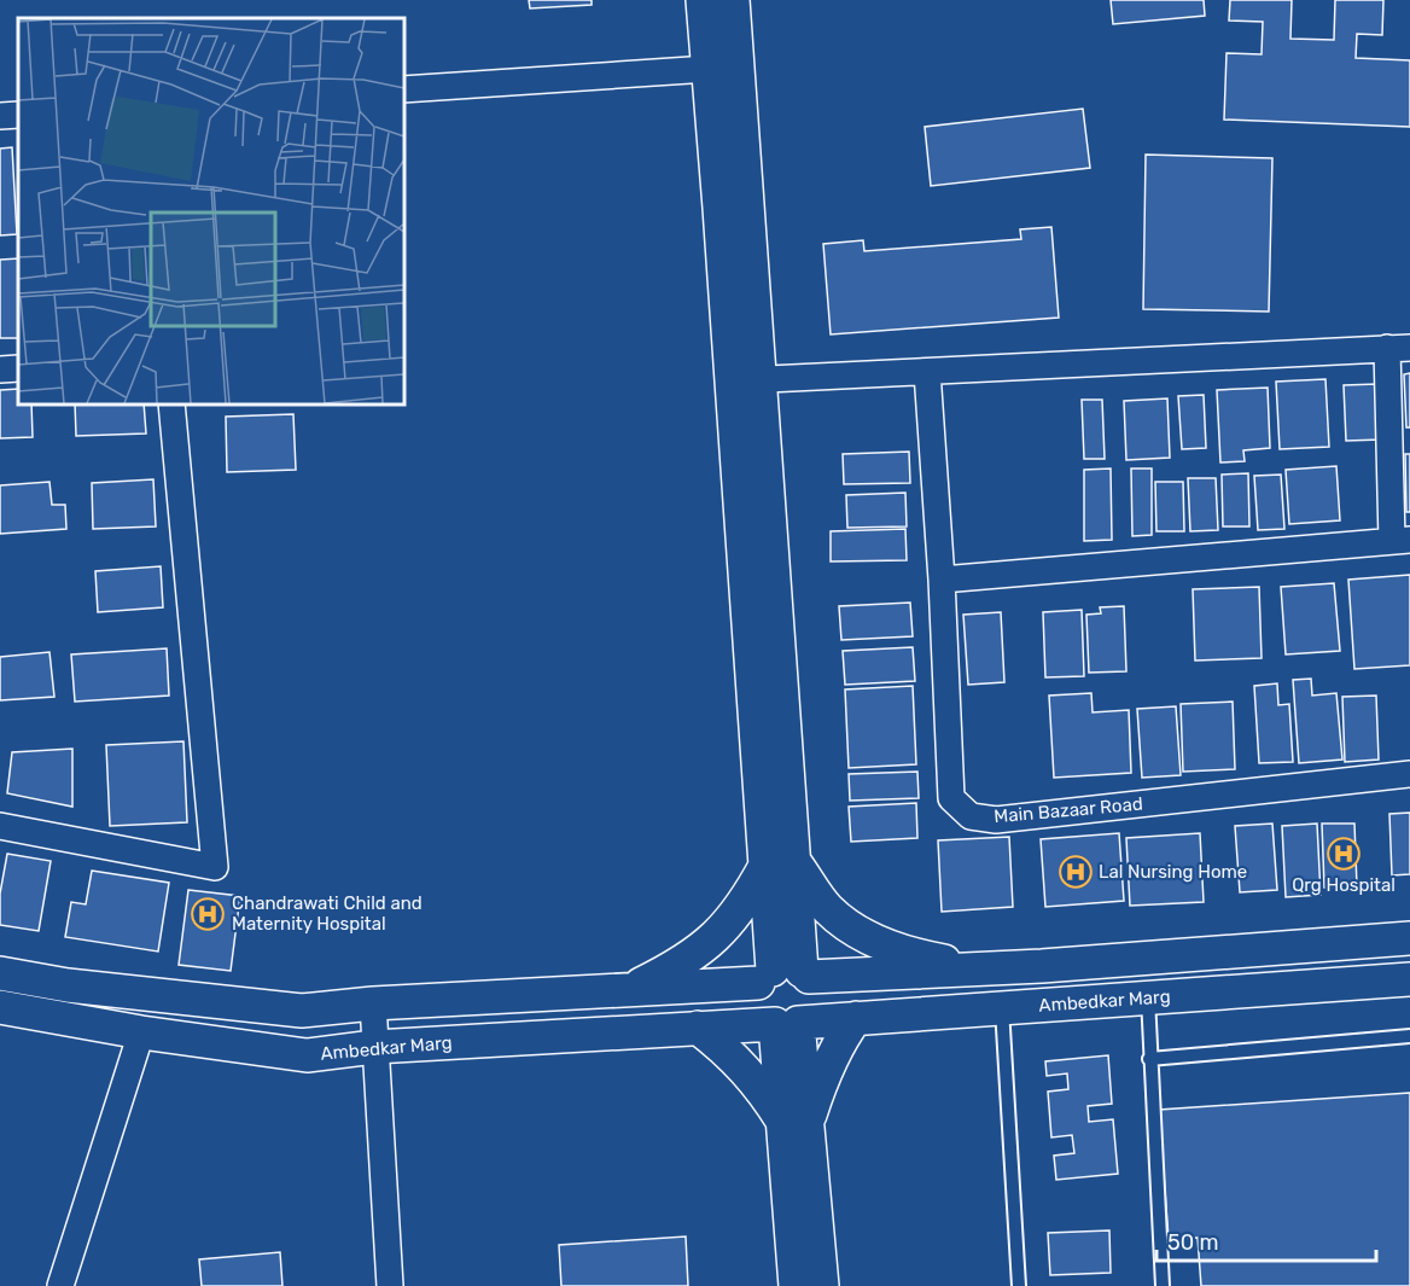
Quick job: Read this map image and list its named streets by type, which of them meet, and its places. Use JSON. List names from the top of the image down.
{
  "streets": {
    "street": ["Main Bazaar Road", "Ambedkar Marg"]
  },
  "places": {
    "hospital": ["Qrg Hospital", "Lal Nursing Home", "Chandrawati Child and Maternity Hospital"]
  },
  "scale_bar": "50 m"
}
